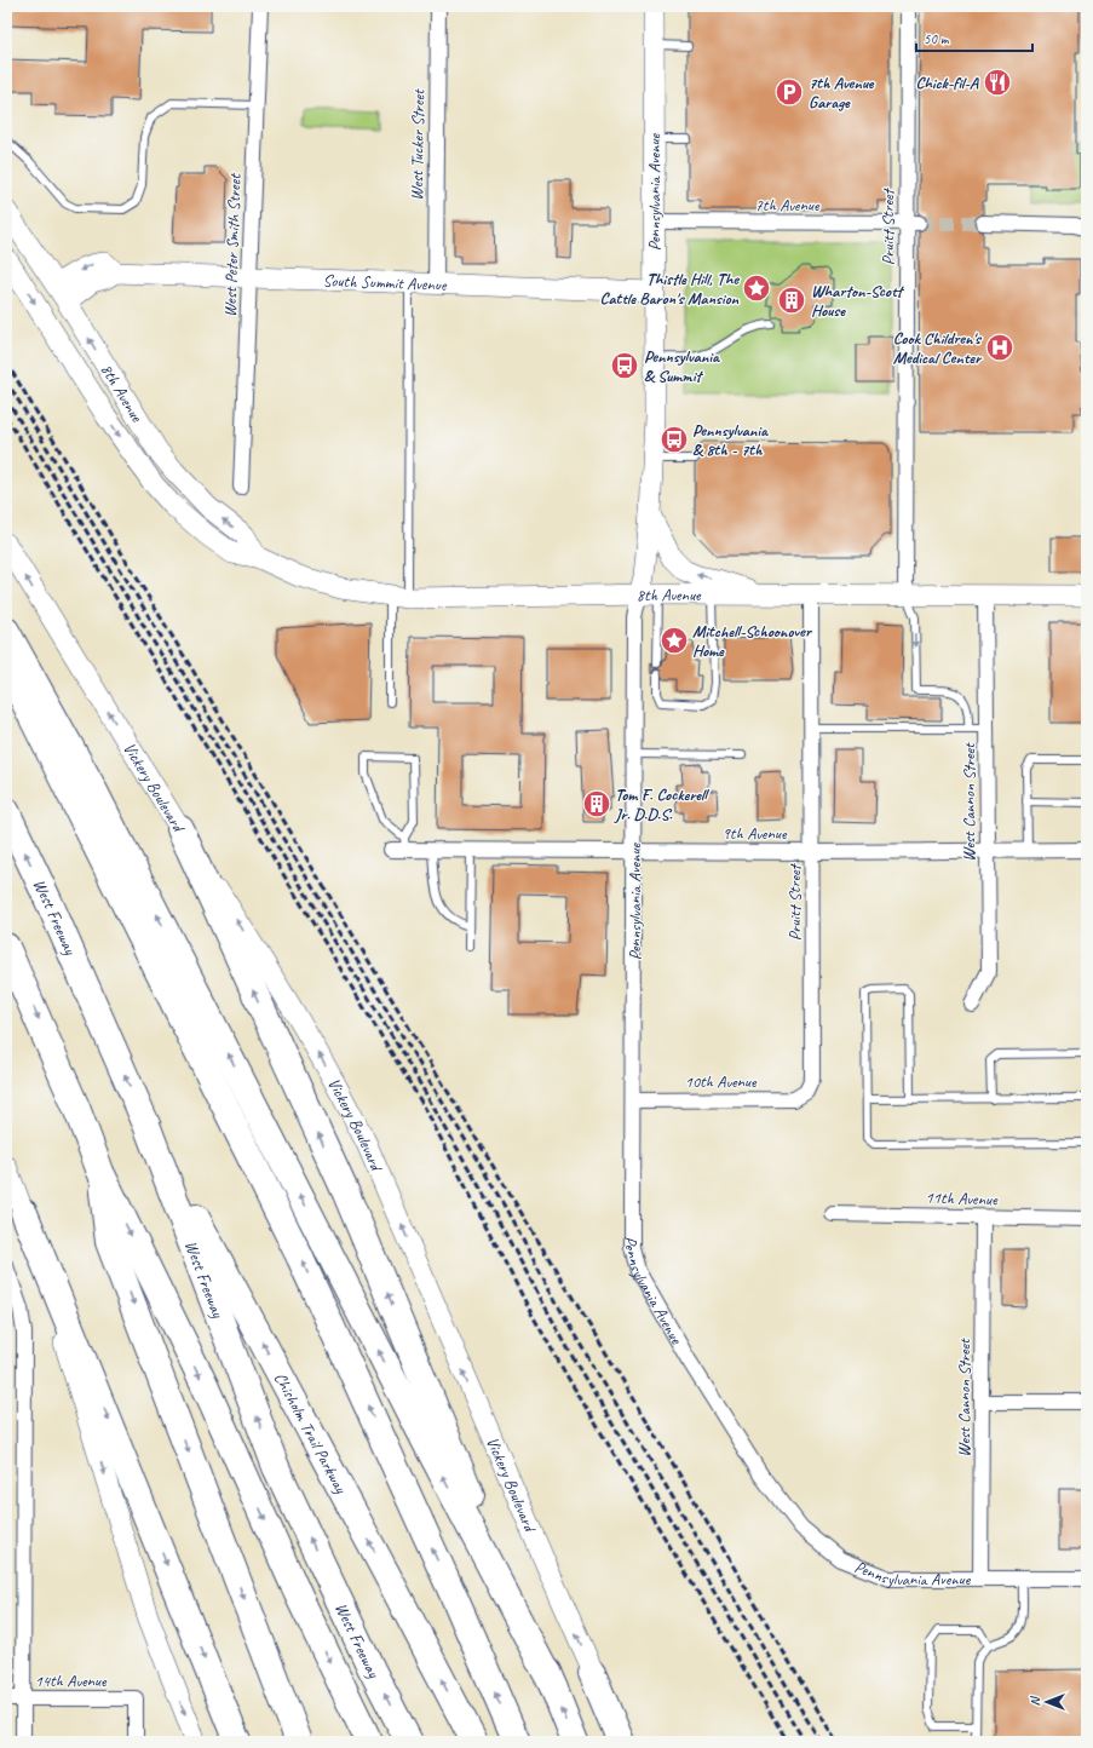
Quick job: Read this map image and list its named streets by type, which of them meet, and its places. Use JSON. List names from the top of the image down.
{
  "streets": {
    "highway": ["West Freeway", "Chisholm Trail Parkway"],
    "main road": [
      "Pennsylvania Avenue",
      "South Summit Avenue",
      "8th Avenue",
      "Vickery Boulevard"
    ],
    "street": [
      "West Tucker Street",
      "7th Avenue",
      "Pruitt Street",
      "West Peter Smith Street",
      "West Cannon Street",
      "9th Avenue",
      "10th Avenue",
      "11th Avenue",
      "14th Avenue"
    ]
  },
  "crossings": [
    ["West Tucker Street", "South Summit Avenue"],
    ["Pennsylvania Avenue", "7th Avenue"],
    ["Pennsylvania Avenue", "South Summit Avenue"],
    ["Pennsylvania Avenue", "8th Avenue"],
    ["Pennsylvania Avenue", "West Cannon Street"],
    ["Pennsylvania Avenue", "9th Avenue"],
    ["Pennsylvania Avenue", "10th Avenue"],
    ["7th Avenue", "Pruitt Street"],
    ["Pruitt Street", "8th Avenue"],
    ["Pruitt Street", "9th Avenue"],
    ["Pruitt Street", "10th Avenue"],
    ["West Peter Smith Street", "South Summit Avenue"],
    ["South Summit Avenue", "8th Avenue"],
    ["8th Avenue", "West Cannon Street"],
    ["West Cannon Street", "9th Avenue"],
    ["West Cannon Street", "11th Avenue"],
    ["West Freeway", "Chisholm Trail Parkway"]
  ],
  "one_way": ["Vickery Boulevard"],
  "places": {
    "restaurant": ["Chick-fil-A"],
    "parking": ["7th Avenue Garage"],
    "place": ["Thistle Hill, The Cattle Baron's Mansion", "Mitchell-Schoonover Home"],
    "building": ["Wharton-Scott House", "Tom F. Cockerell Jr. D.D.S."],
    "hospital": ["Cook Children's Medical Center"],
    "bus stop": ["Pennsylvania & Summit", "Pennsylvania & 8th - 7th"]
  },
  "scale_bar": "50 m",
  "north": "left"
}
